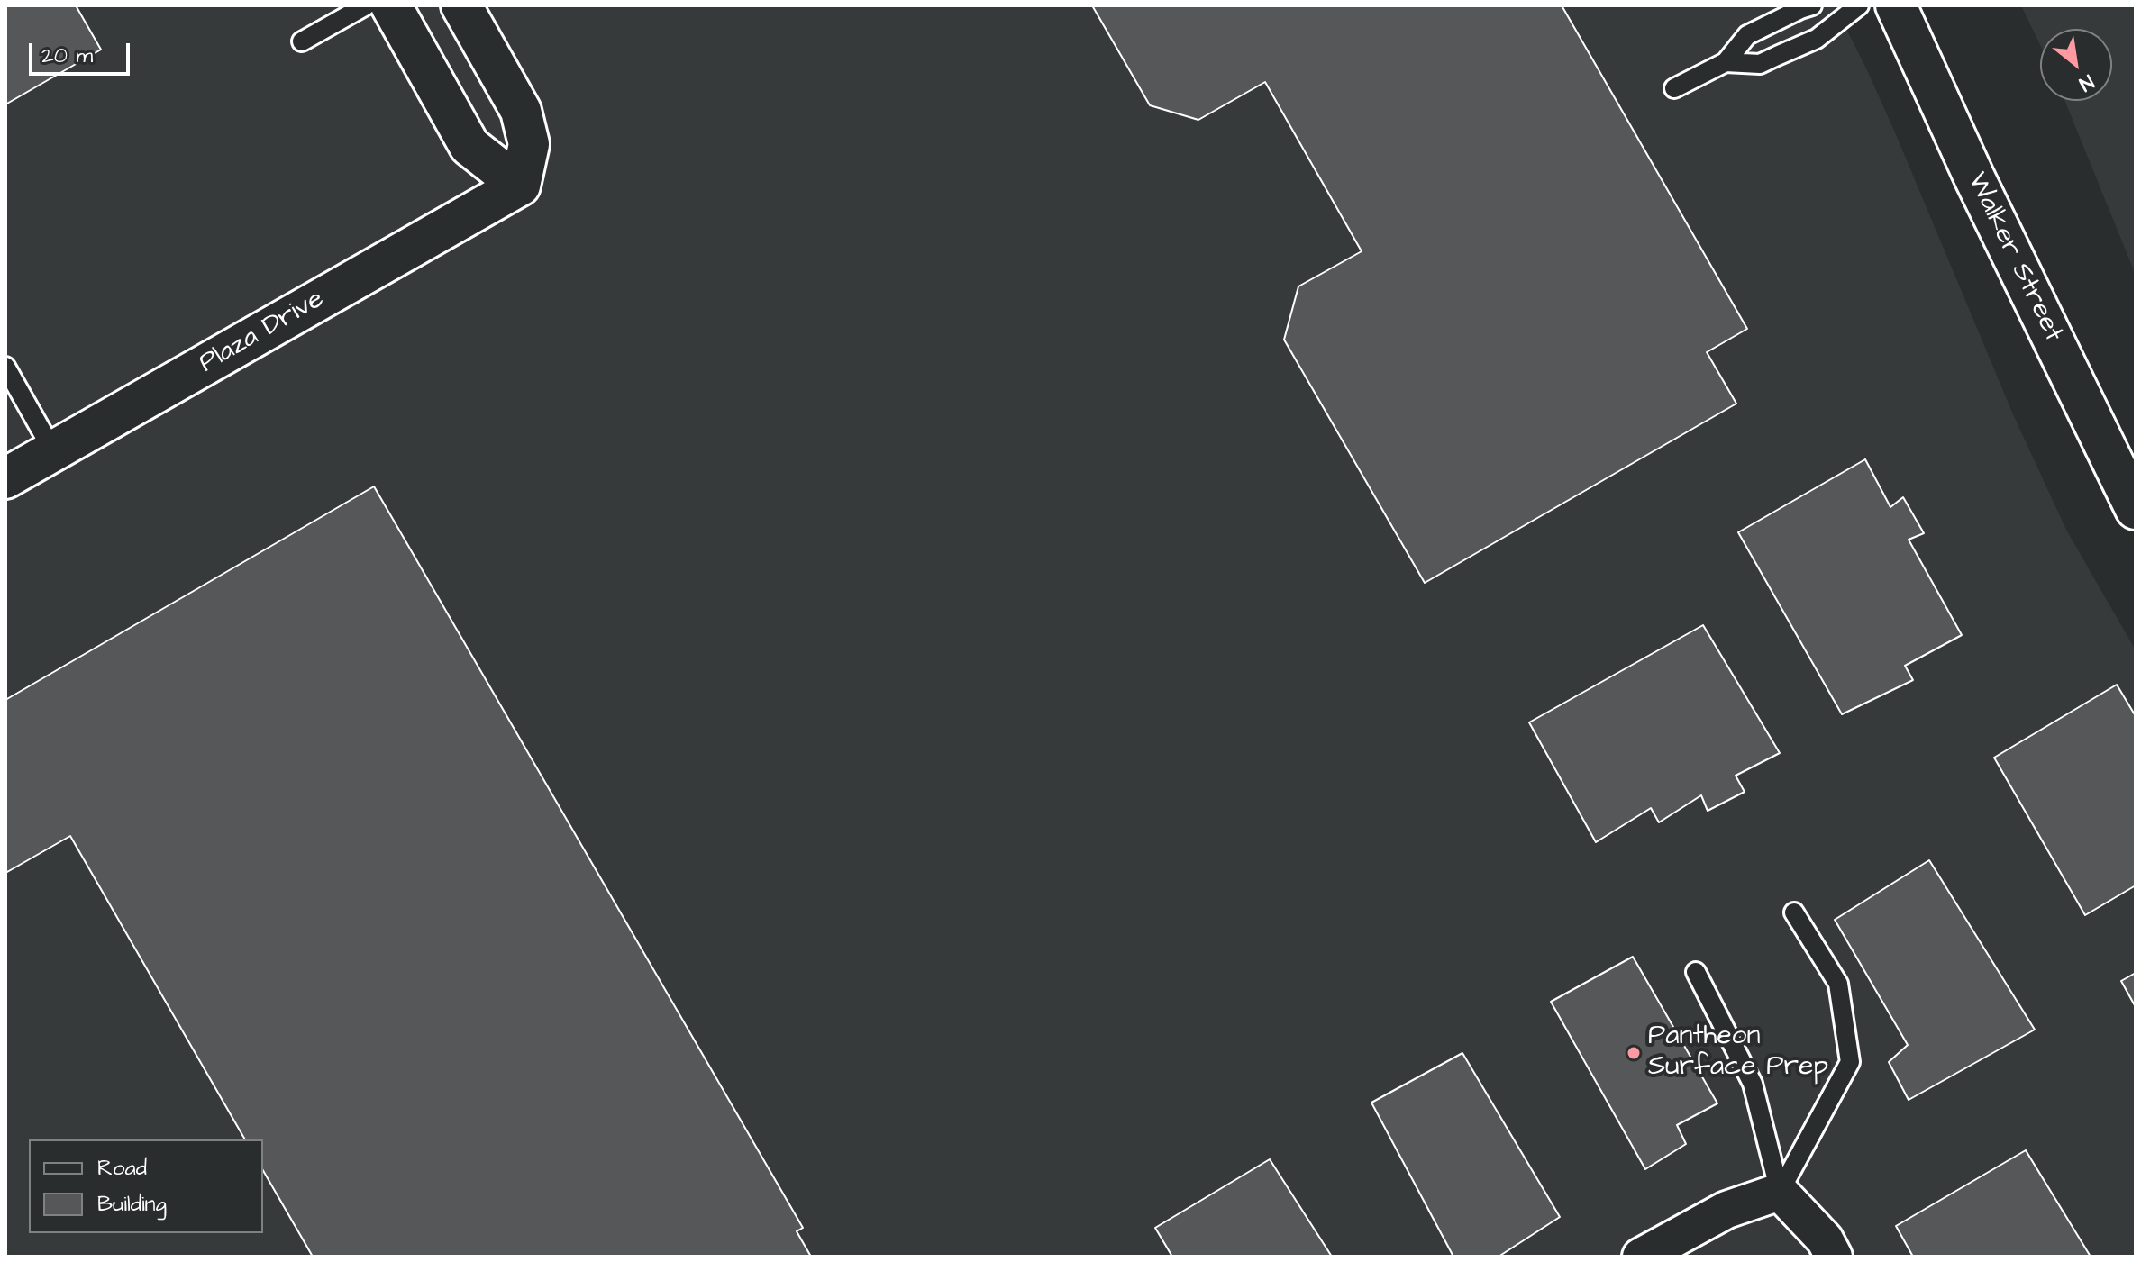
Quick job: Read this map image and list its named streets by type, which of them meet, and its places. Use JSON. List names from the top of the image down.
{
  "streets": {
    "street": ["Walker Street", "Plaza Drive"]
  },
  "places": ["Pantheon Surface Prep"],
  "legend": ["Road", "Building"],
  "scale_bar": "20 m",
  "north": "bottom right"
}
